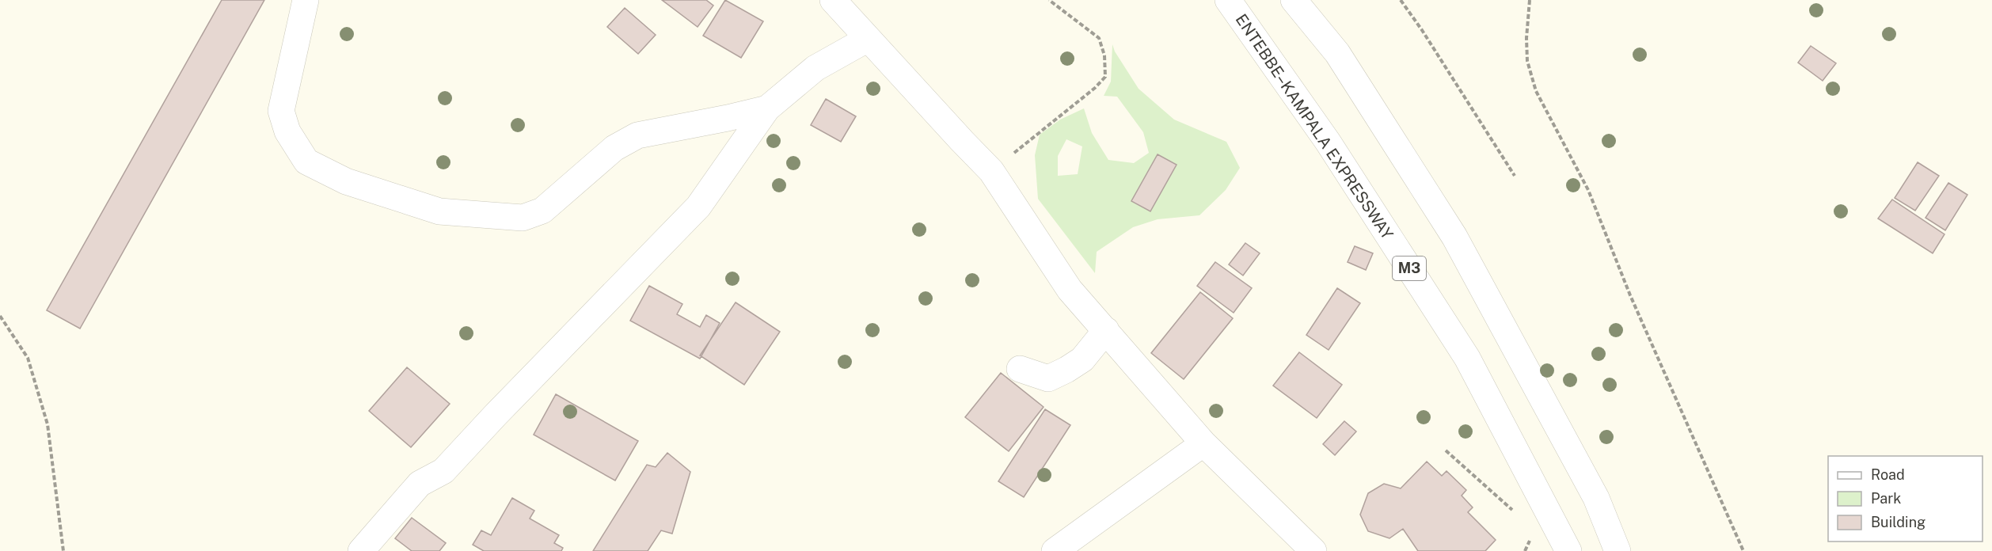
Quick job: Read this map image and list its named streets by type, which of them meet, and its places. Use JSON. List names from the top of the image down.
{
  "streets": {
    "main road": ["ENTEBBE–KAMPALA EXPRESSWAY", "M3"]
  },
  "legend": ["Road", "Park", "Building"]
}
